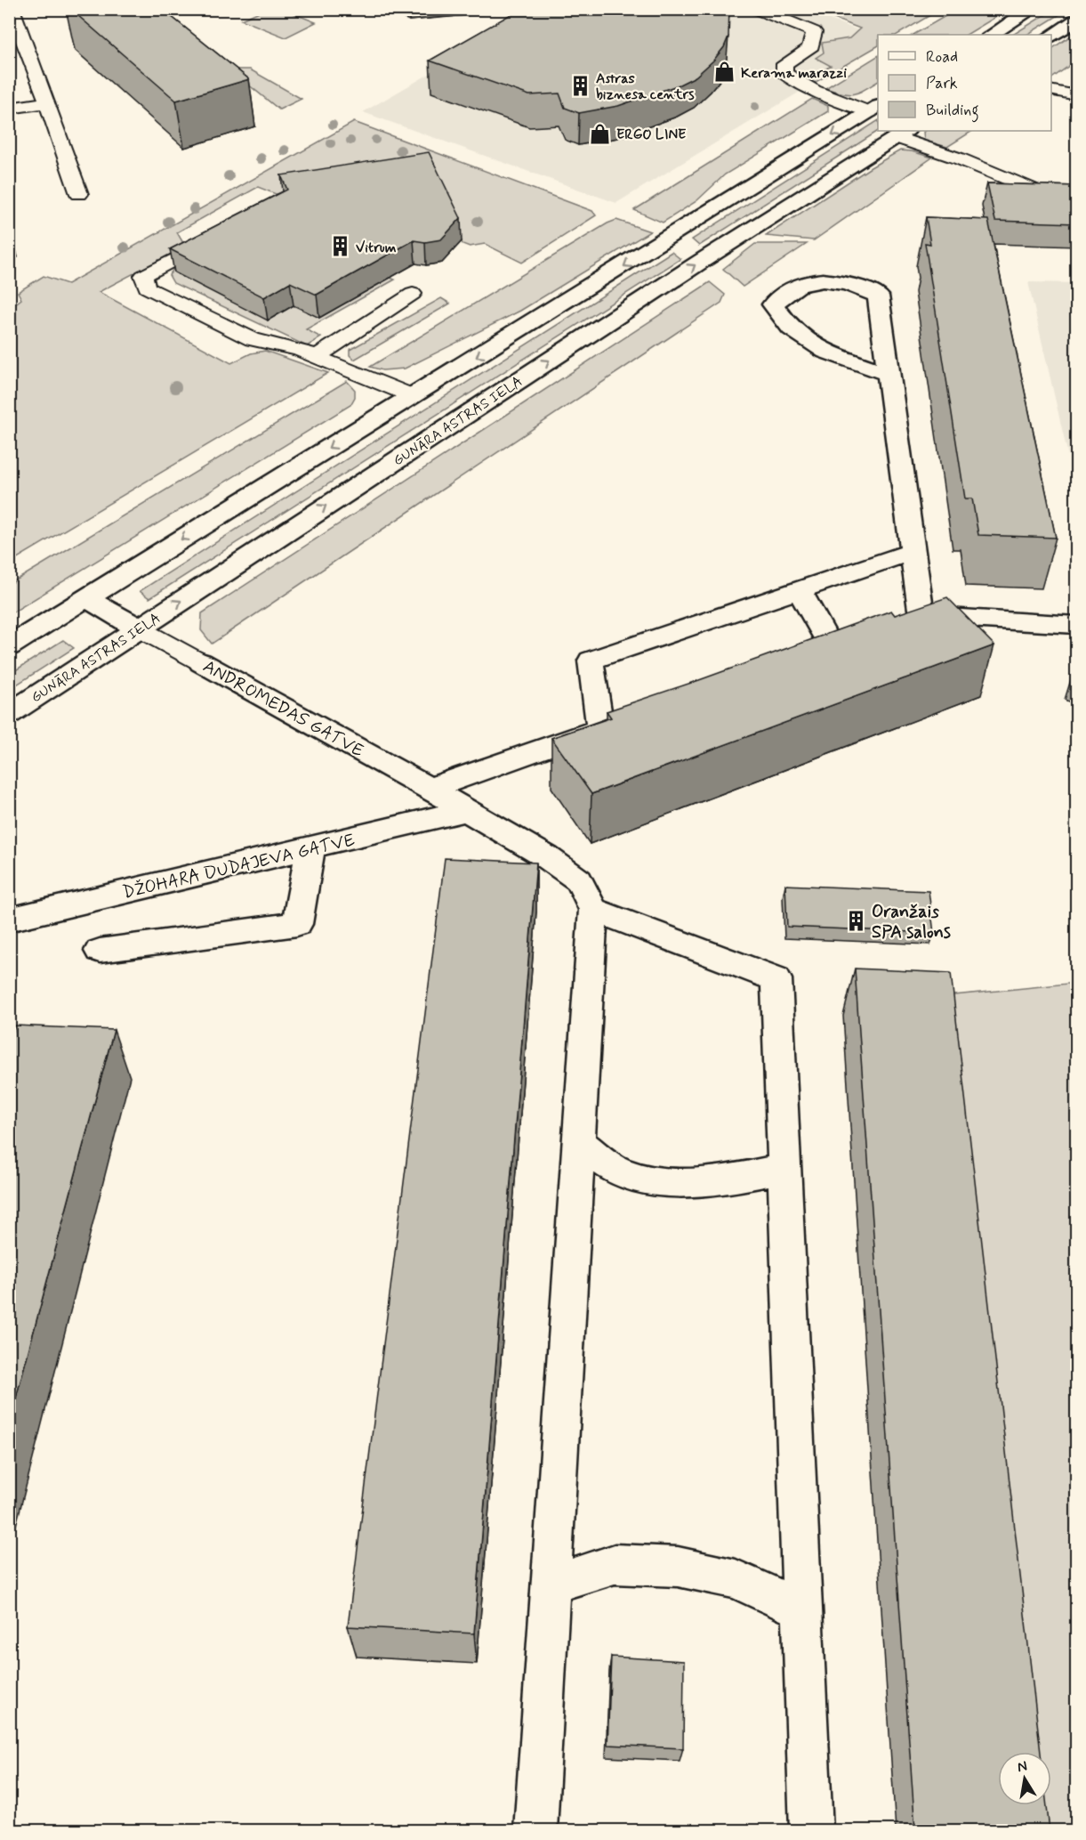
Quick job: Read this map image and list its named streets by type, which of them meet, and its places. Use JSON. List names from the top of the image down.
{
  "streets": {
    "street": ["GUNĀRA ASTRAS IELA", "ANDROMEDAS GATVE", "DŽOHARA DUDAJEVA GATVE"]
  },
  "crossings": [
    ["GUNĀRA ASTRAS IELA", "ANDROMEDAS GATVE"],
    ["ANDROMEDAS GATVE", "DŽOHARA DUDAJEVA GATVE"]
  ],
  "places": {
    "shop": ["Kerama marazzi", "ERGO LINE"],
    "building": ["Astras biznesa centrs", "Vitrum", "Oranžais SPA salons"]
  },
  "legend": ["Road", "Park", "Building"],
  "north": "top"
}
